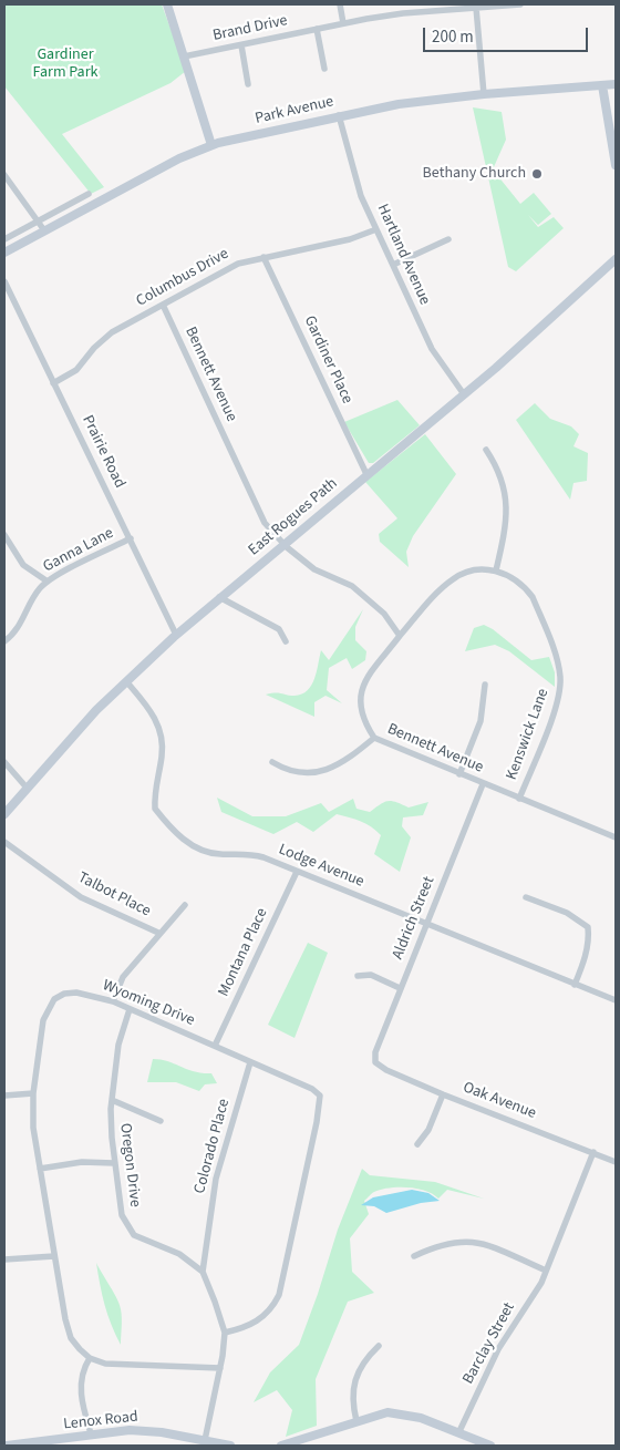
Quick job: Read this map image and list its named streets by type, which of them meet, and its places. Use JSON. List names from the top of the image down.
{
  "streets": {
    "street": [
      "Brand Drive",
      "Park Avenue",
      "Hartland Avenue",
      "Columbus Drive",
      "Gardiner Place",
      "Bennett Avenue",
      "Prairie Road",
      "East Rogues Path",
      "Ganna Lane",
      "Kenswick Lane",
      "Lodge Avenue",
      "Talbot Place",
      "Aldrich Street",
      "Montana Place",
      "Wyoming Drive",
      "Oak Avenue",
      "Colorado Place",
      "Oregon Drive",
      "Barclay Street",
      "Lenox Road"
    ]
  },
  "crossings": [
    ["Park Avenue", "Hartland Avenue"],
    ["Hartland Avenue", "Columbus Drive"],
    ["Hartland Avenue", "East Rogues Path"],
    ["Columbus Drive", "Gardiner Place"],
    ["Columbus Drive", "Bennett Avenue"],
    ["Columbus Drive", "Prairie Road"],
    ["Gardiner Place", "East Rogues Path"],
    ["Bennett Avenue", "East Rogues Path"],
    ["Bennett Avenue", "Kenswick Lane"],
    ["Bennett Avenue", "Aldrich Street"],
    ["Prairie Road", "East Rogues Path"],
    ["Prairie Road", "Ganna Lane"],
    ["East Rogues Path", "Lodge Avenue"],
    ["Lodge Avenue", "Aldrich Street"],
    ["Lodge Avenue", "Montana Place"],
    ["Aldrich Street", "Oak Avenue"],
    ["Montana Place", "Wyoming Drive"],
    ["Wyoming Drive", "Colorado Place"],
    ["Wyoming Drive", "Oregon Drive"],
    ["Oak Avenue", "Barclay Street"],
    ["Colorado Place", "Oregon Drive"]
  ],
  "parks": ["Gardiner Farm Park"],
  "places": ["Bethany Church"],
  "scale_bar": "200 m"
}
